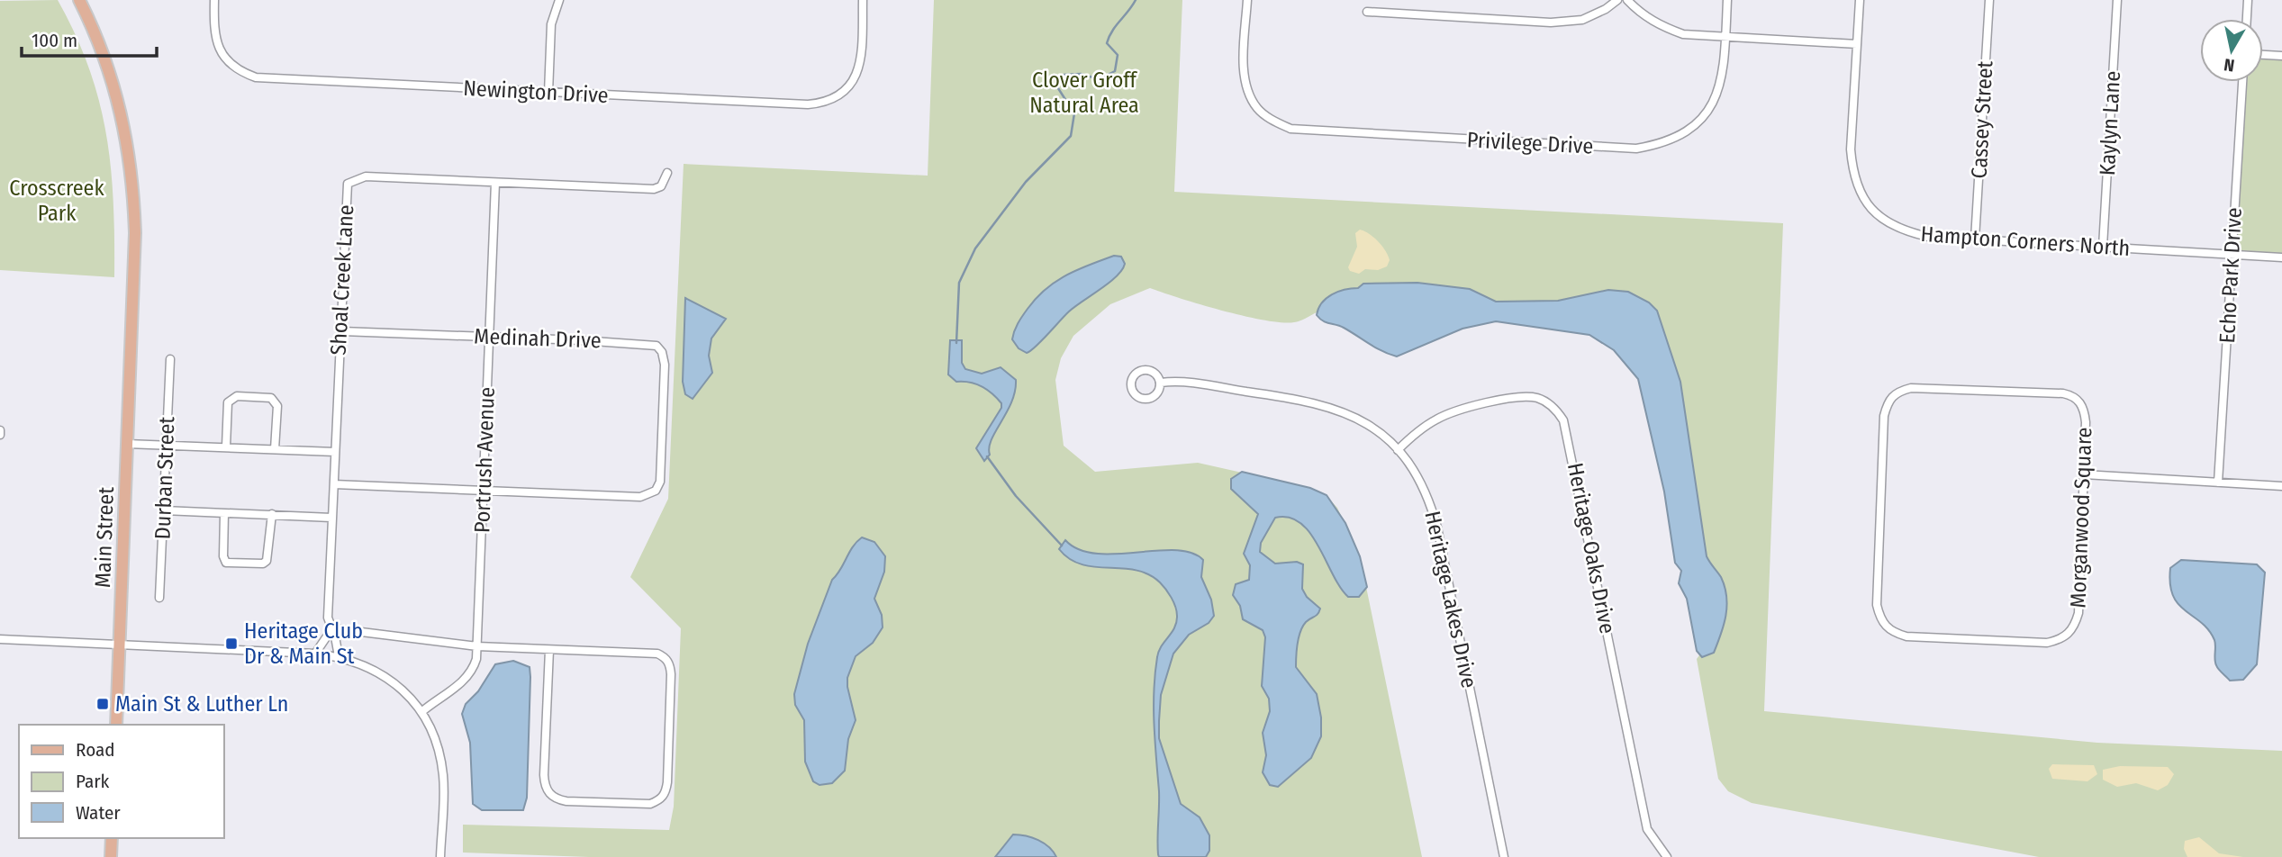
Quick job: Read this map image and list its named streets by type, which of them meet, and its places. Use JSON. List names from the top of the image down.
{
  "streets": {
    "main road": ["Main Street"],
    "street": [
      "Newington Drive",
      "Cassey Street",
      "Kaylyn Lane",
      "Privilege Drive",
      "Hampton Corners North",
      "Echo Park Drive",
      "Shoal Creek Lane",
      "Medinah Drive",
      "Portrush Avenue",
      "Durban Street",
      "Morganwood Square",
      "Heritage Oaks Drive",
      "Heritage Lakes Drive"
    ]
  },
  "crossings": [
    ["Cassey Street", "Hampton Corners North"],
    ["Kaylyn Lane", "Hampton Corners North"],
    ["Hampton Corners North", "Echo Park Drive"],
    ["Shoal Creek Lane", "Medinah Drive"],
    ["Shoal Creek Lane", "Portrush Avenue"],
    ["Medinah Drive", "Portrush Avenue"],
    ["Heritage Oaks Drive", "Heritage Lakes Drive"]
  ],
  "parks": ["Clover Groff Natural Area", "Crosscreek Park"],
  "places": {
    "transit": ["Heritage Club Dr & Main St", "Main St & Luther Ln"]
  },
  "legend": ["Road", "Park", "Water"],
  "scale_bar": "100 m",
  "north": "bottom"
}
